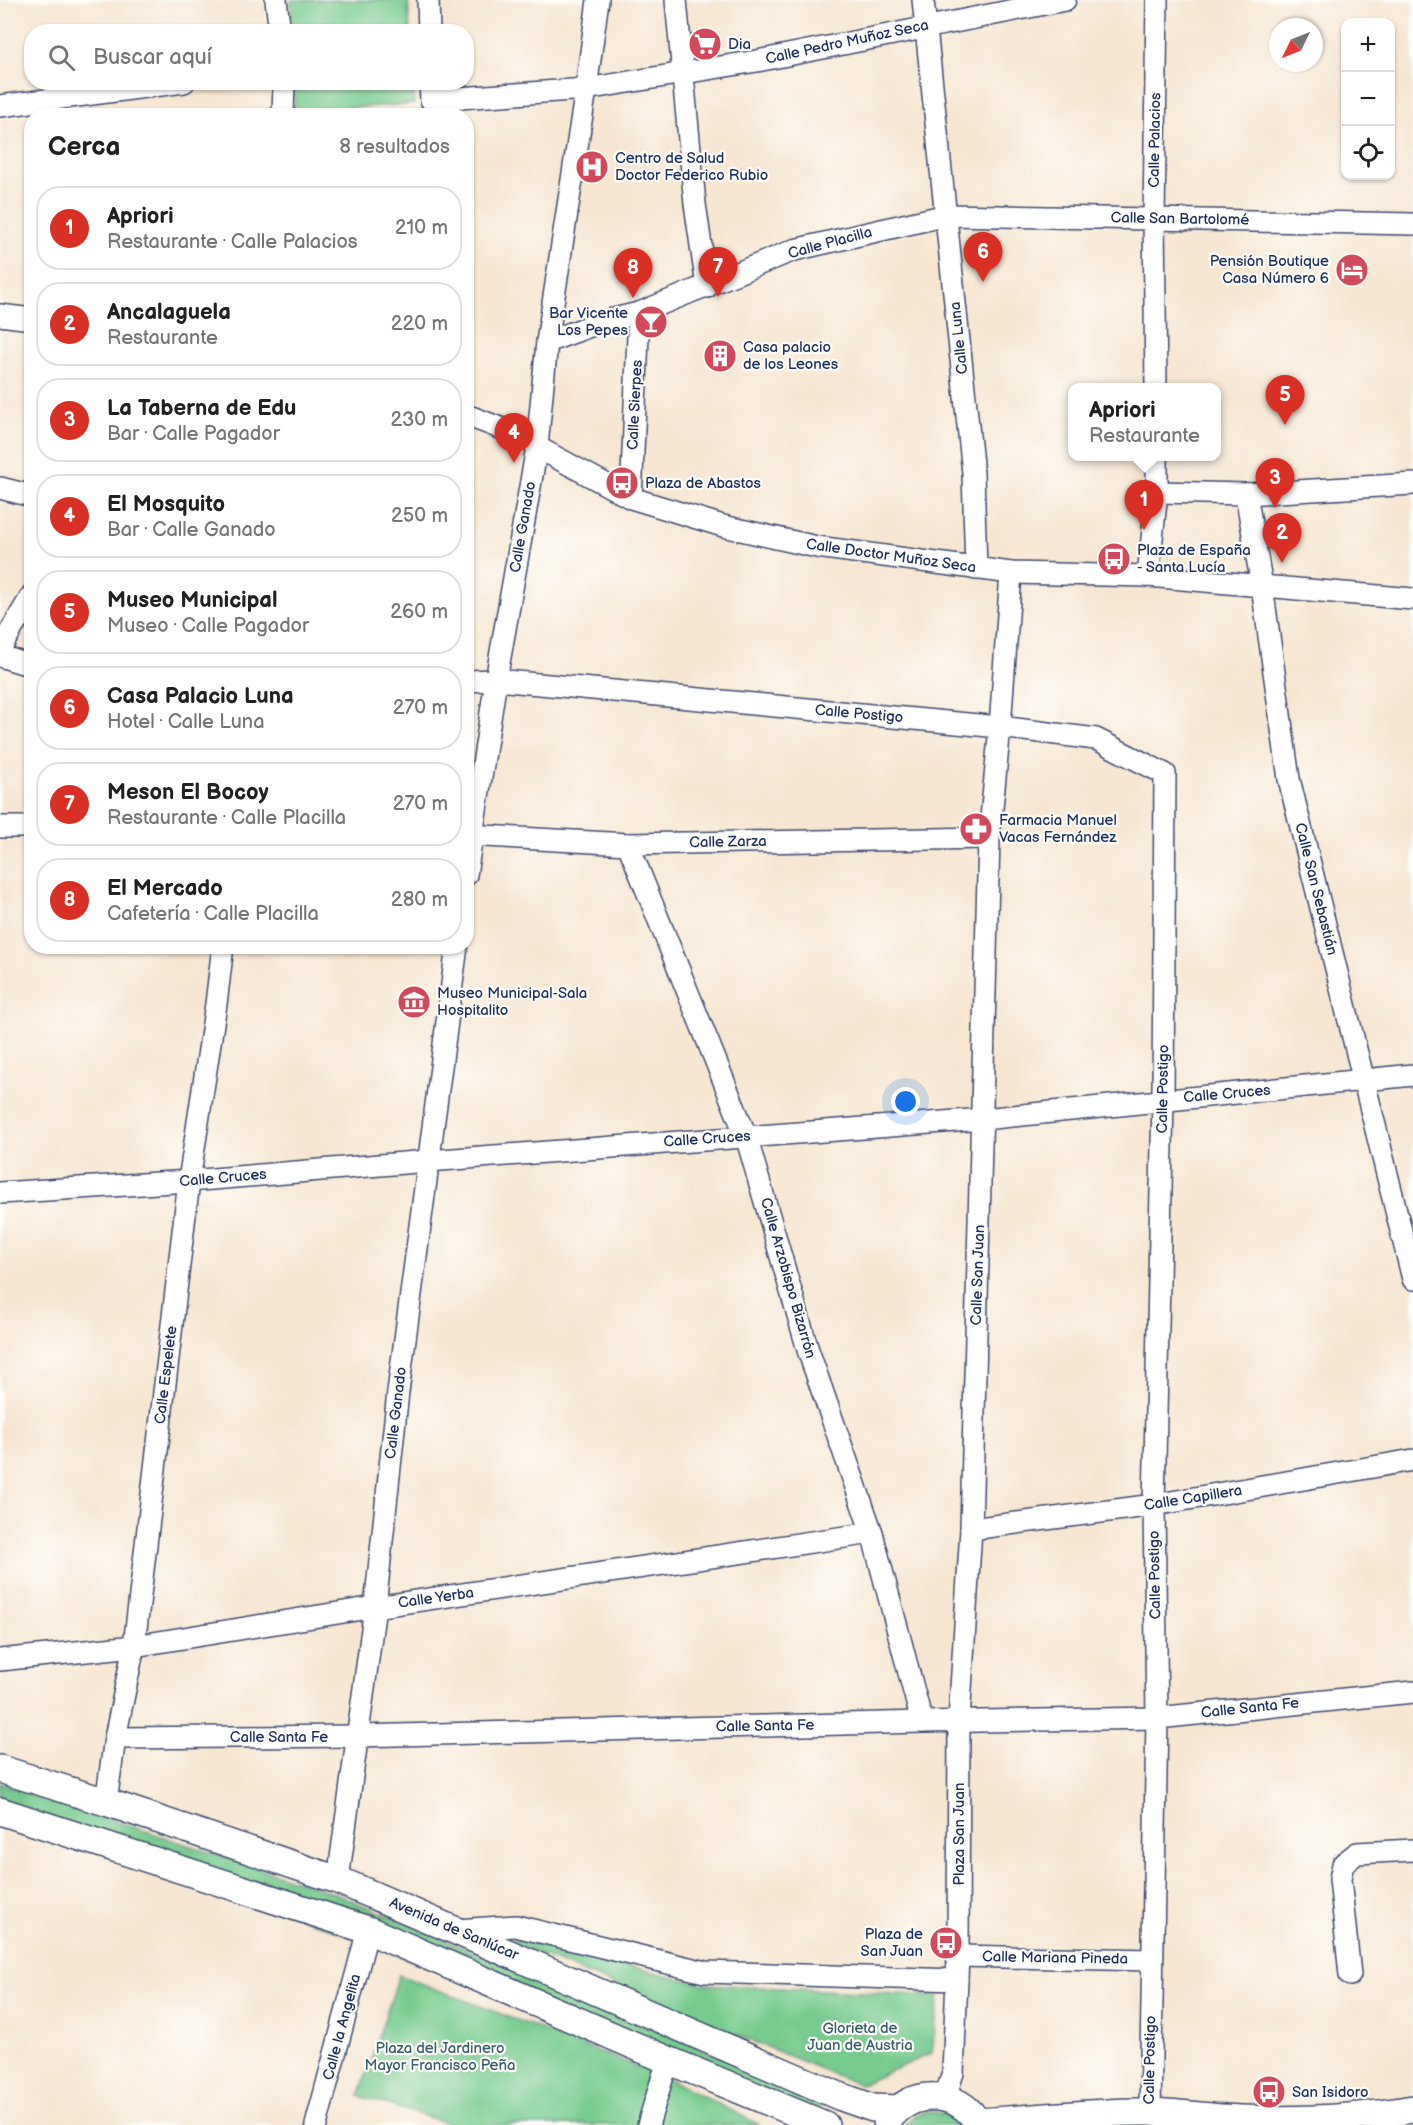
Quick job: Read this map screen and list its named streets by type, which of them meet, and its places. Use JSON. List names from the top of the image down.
{
  "streets": {
    "main road": ["Avenida de Sanlúcar"],
    "street": [
      "Calle Pedro Muñoz Seca",
      "Calle Palacios",
      "Calle San Bartolomé",
      "Calle Placilla",
      "Calle Luna",
      "Calle Sierpes",
      "Calle Ganado",
      "Calle Doctor Muñoz Seca",
      "Calle Postigo",
      "Calle Zarza",
      "Calle San Sebastián",
      "Calle Cruces",
      "Calle San Juan",
      "Calle Arzobispo Bizarrón",
      "Calle Espelete",
      "Calle Capillera",
      "Calle Yerba",
      "Calle Santa Fe",
      "Plaza San Juan",
      "Calle Mariana Pineda",
      "Calle la Angelita"
    ]
  },
  "crossings": [
    ["Calle Pedro Muñoz Seca", "Calle Luna"],
    ["Calle Pedro Muñoz Seca", "Calle Ganado"],
    ["Calle Palacios", "Calle San Bartolomé"],
    ["Calle San Bartolomé", "Calle Placilla"],
    ["Calle San Bartolomé", "Calle Luna"],
    ["Calle Placilla", "Calle Luna"],
    ["Calle Placilla", "Calle Sierpes"],
    ["Calle Placilla", "Calle Ganado"],
    ["Calle Luna", "Calle Doctor Muñoz Seca"],
    ["Calle Sierpes", "Calle Doctor Muñoz Seca"],
    ["Calle Ganado", "Calle Doctor Muñoz Seca"],
    ["Calle Ganado", "Calle Postigo"],
    ["Calle Ganado", "Calle Cruces"],
    ["Calle Ganado", "Calle Yerba"],
    ["Calle Ganado", "Calle Santa Fe"],
    ["Calle Ganado", "Avenida de Sanlúcar"],
    ["Calle Doctor Muñoz Seca", "Calle San Sebastián"],
    ["Calle Postigo", "Calle Cruces"],
    ["Calle Postigo", "Calle Capillera"],
    ["Calle Postigo", "Calle Santa Fe"],
    ["Calle Postigo", "Calle Mariana Pineda"],
    ["Calle Zarza", "Calle San Juan"],
    ["Calle Zarza", "Calle Arzobispo Bizarrón"],
    ["Calle San Sebastián", "Calle Cruces"],
    ["Calle Cruces", "Calle San Juan"],
    ["Calle Cruces", "Calle Arzobispo Bizarrón"],
    ["Calle Cruces", "Calle Espelete"],
    ["Calle San Juan", "Calle Capillera"],
    ["Calle San Juan", "Calle Santa Fe"],
    ["Calle San Juan", "Plaza San Juan"],
    ["Calle Arzobispo Bizarrón", "Calle Yerba"],
    ["Calle Arzobispo Bizarrón", "Calle Santa Fe"],
    ["Calle Espelete", "Calle Yerba"],
    ["Calle Espelete", "Calle Santa Fe"],
    ["Calle Espelete", "Avenida de Sanlúcar"],
    ["Calle Santa Fe", "Plaza San Juan"],
    ["Plaza San Juan", "Calle Mariana Pineda"]
  ],
  "parks": ["Glorieta de Juan de Austria", "Plaza del Jardinero Mayor Francisco Peña"],
  "places": {
    "supermarket": ["Dia"],
    "hospital": ["Centro de Salud Doctor Federico Rubio"],
    "hotel": ["Pensión Boutique Casa Número 6"],
    "bar": ["Bar Vicente Los Pepes"],
    "building": ["Casa palacio de los Leones"],
    "bus stop": [
      "Plaza de Abastos",
      "Plaza de España - Santa Lucía",
      "Plaza de San Juan",
      "San Isidoro"
    ],
    "pharmacy": ["Farmacia Manuel Vacas Fernández"],
    "museum": ["Museo Municipal-Sala Hospitalito"]
  },
  "north": "bottom left",
  "page": {
    "map_buttons": ["+", "−"],
    "search": "Buscar aquí",
    "heading": ["Cerca", "8 resultados"],
    "list": [
      {
        "mark": "1",
        "name": "Apriori",
        "note": "Restaurante · Calle Palacios",
        "value": "210 m"
      },
      {
        "mark": "2",
        "name": "Ancalaguela",
        "note": "Restaurante",
        "value": "220 m"
      },
      {
        "mark": "3",
        "name": "La Taberna de Edu",
        "note": "Bar · Calle Pagador",
        "value": "230 m"
      },
      {
        "mark": "4",
        "name": "El Mosquito",
        "note": "Bar · Calle Ganado",
        "value": "250 m"
      },
      {
        "mark": "5",
        "name": "Museo Municipal",
        "note": "Museo · Calle Pagador",
        "value": "260 m"
      },
      {
        "mark": "6",
        "name": "Casa Palacio Luna",
        "note": "Hotel · Calle Luna",
        "value": "270 m"
      },
      {
        "mark": "7",
        "name": "Meson El Bocoy",
        "note": "Restaurante · Calle Placilla",
        "value": "270 m"
      },
      {
        "mark": "8",
        "name": "El Mercado",
        "note": "Cafetería · Calle Placilla",
        "value": "280 m"
      }
    ],
    "pins": [
      "6",
      "7",
      "8",
      "5",
      "4",
      "3",
      "1",
      "2"
    ],
    "popup": ["Apriori", "Restaurante"]
  }
}
